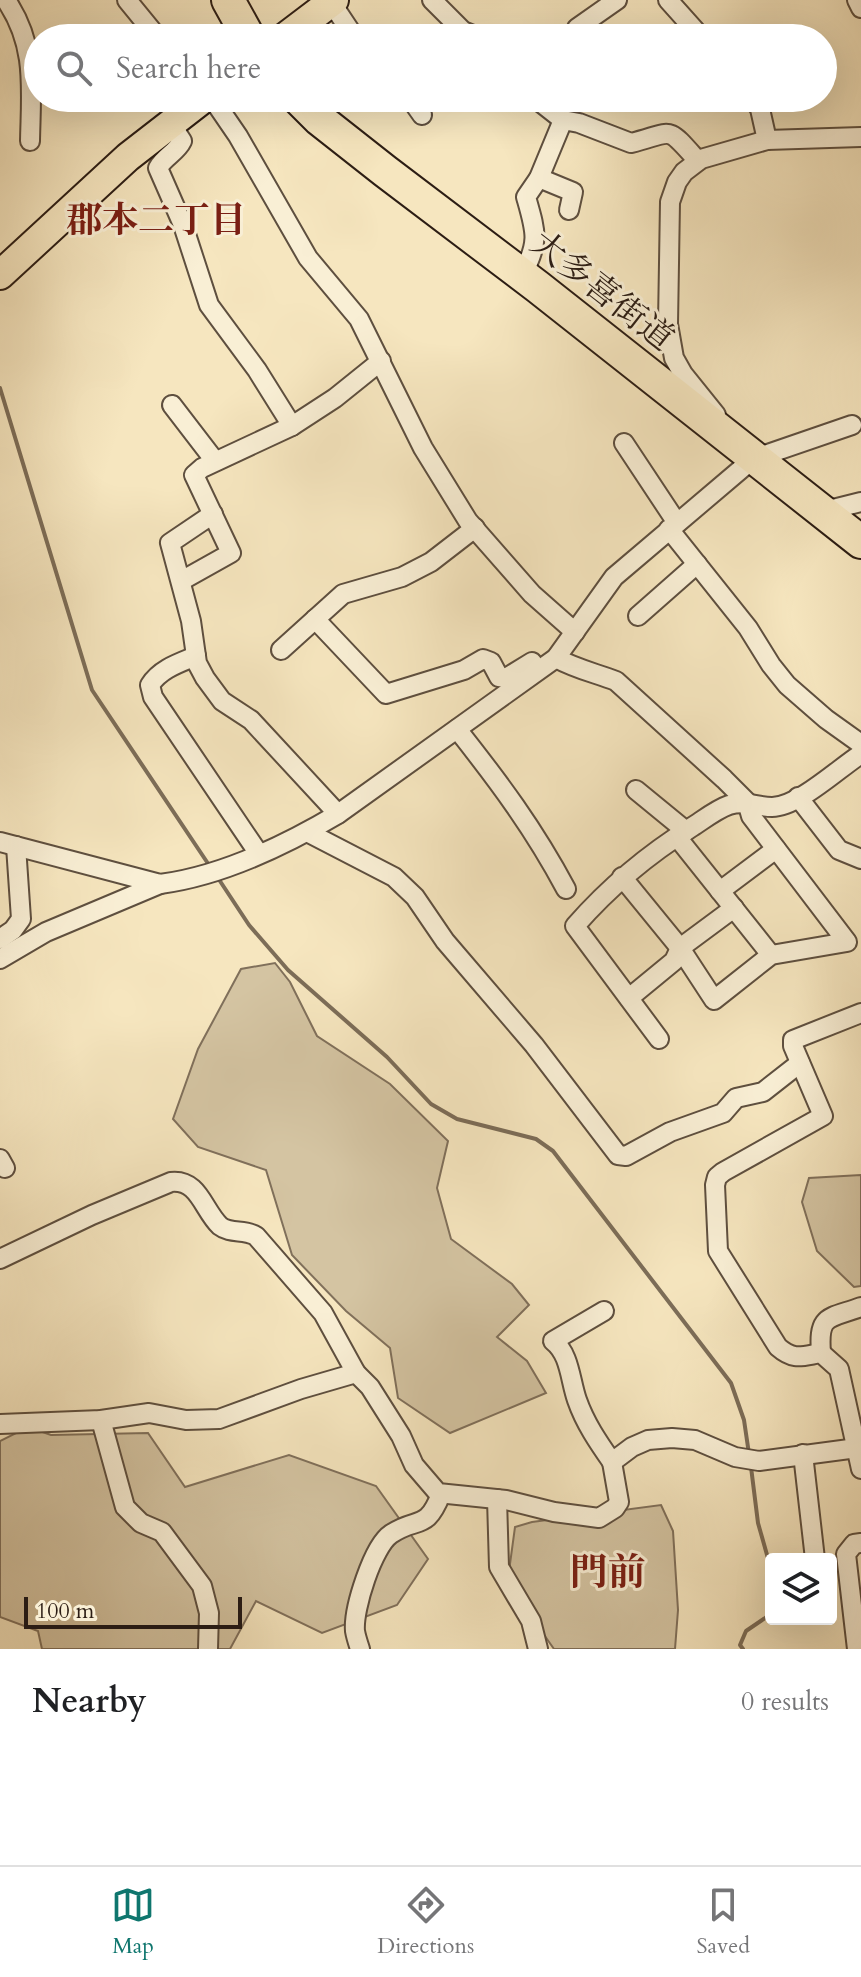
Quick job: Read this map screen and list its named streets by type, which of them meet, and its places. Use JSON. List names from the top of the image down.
{
  "streets": {
    "highway": ["大多喜街道"]
  },
  "districts": ["郡本二丁目", "門前"],
  "scale_bar": "100 m",
  "page": {
    "search": "Search here",
    "scale": "100 m",
    "heading": ["Nearby", "0 results"],
    "nav": ["Map", "Directions", "Saved"]
  }
}
